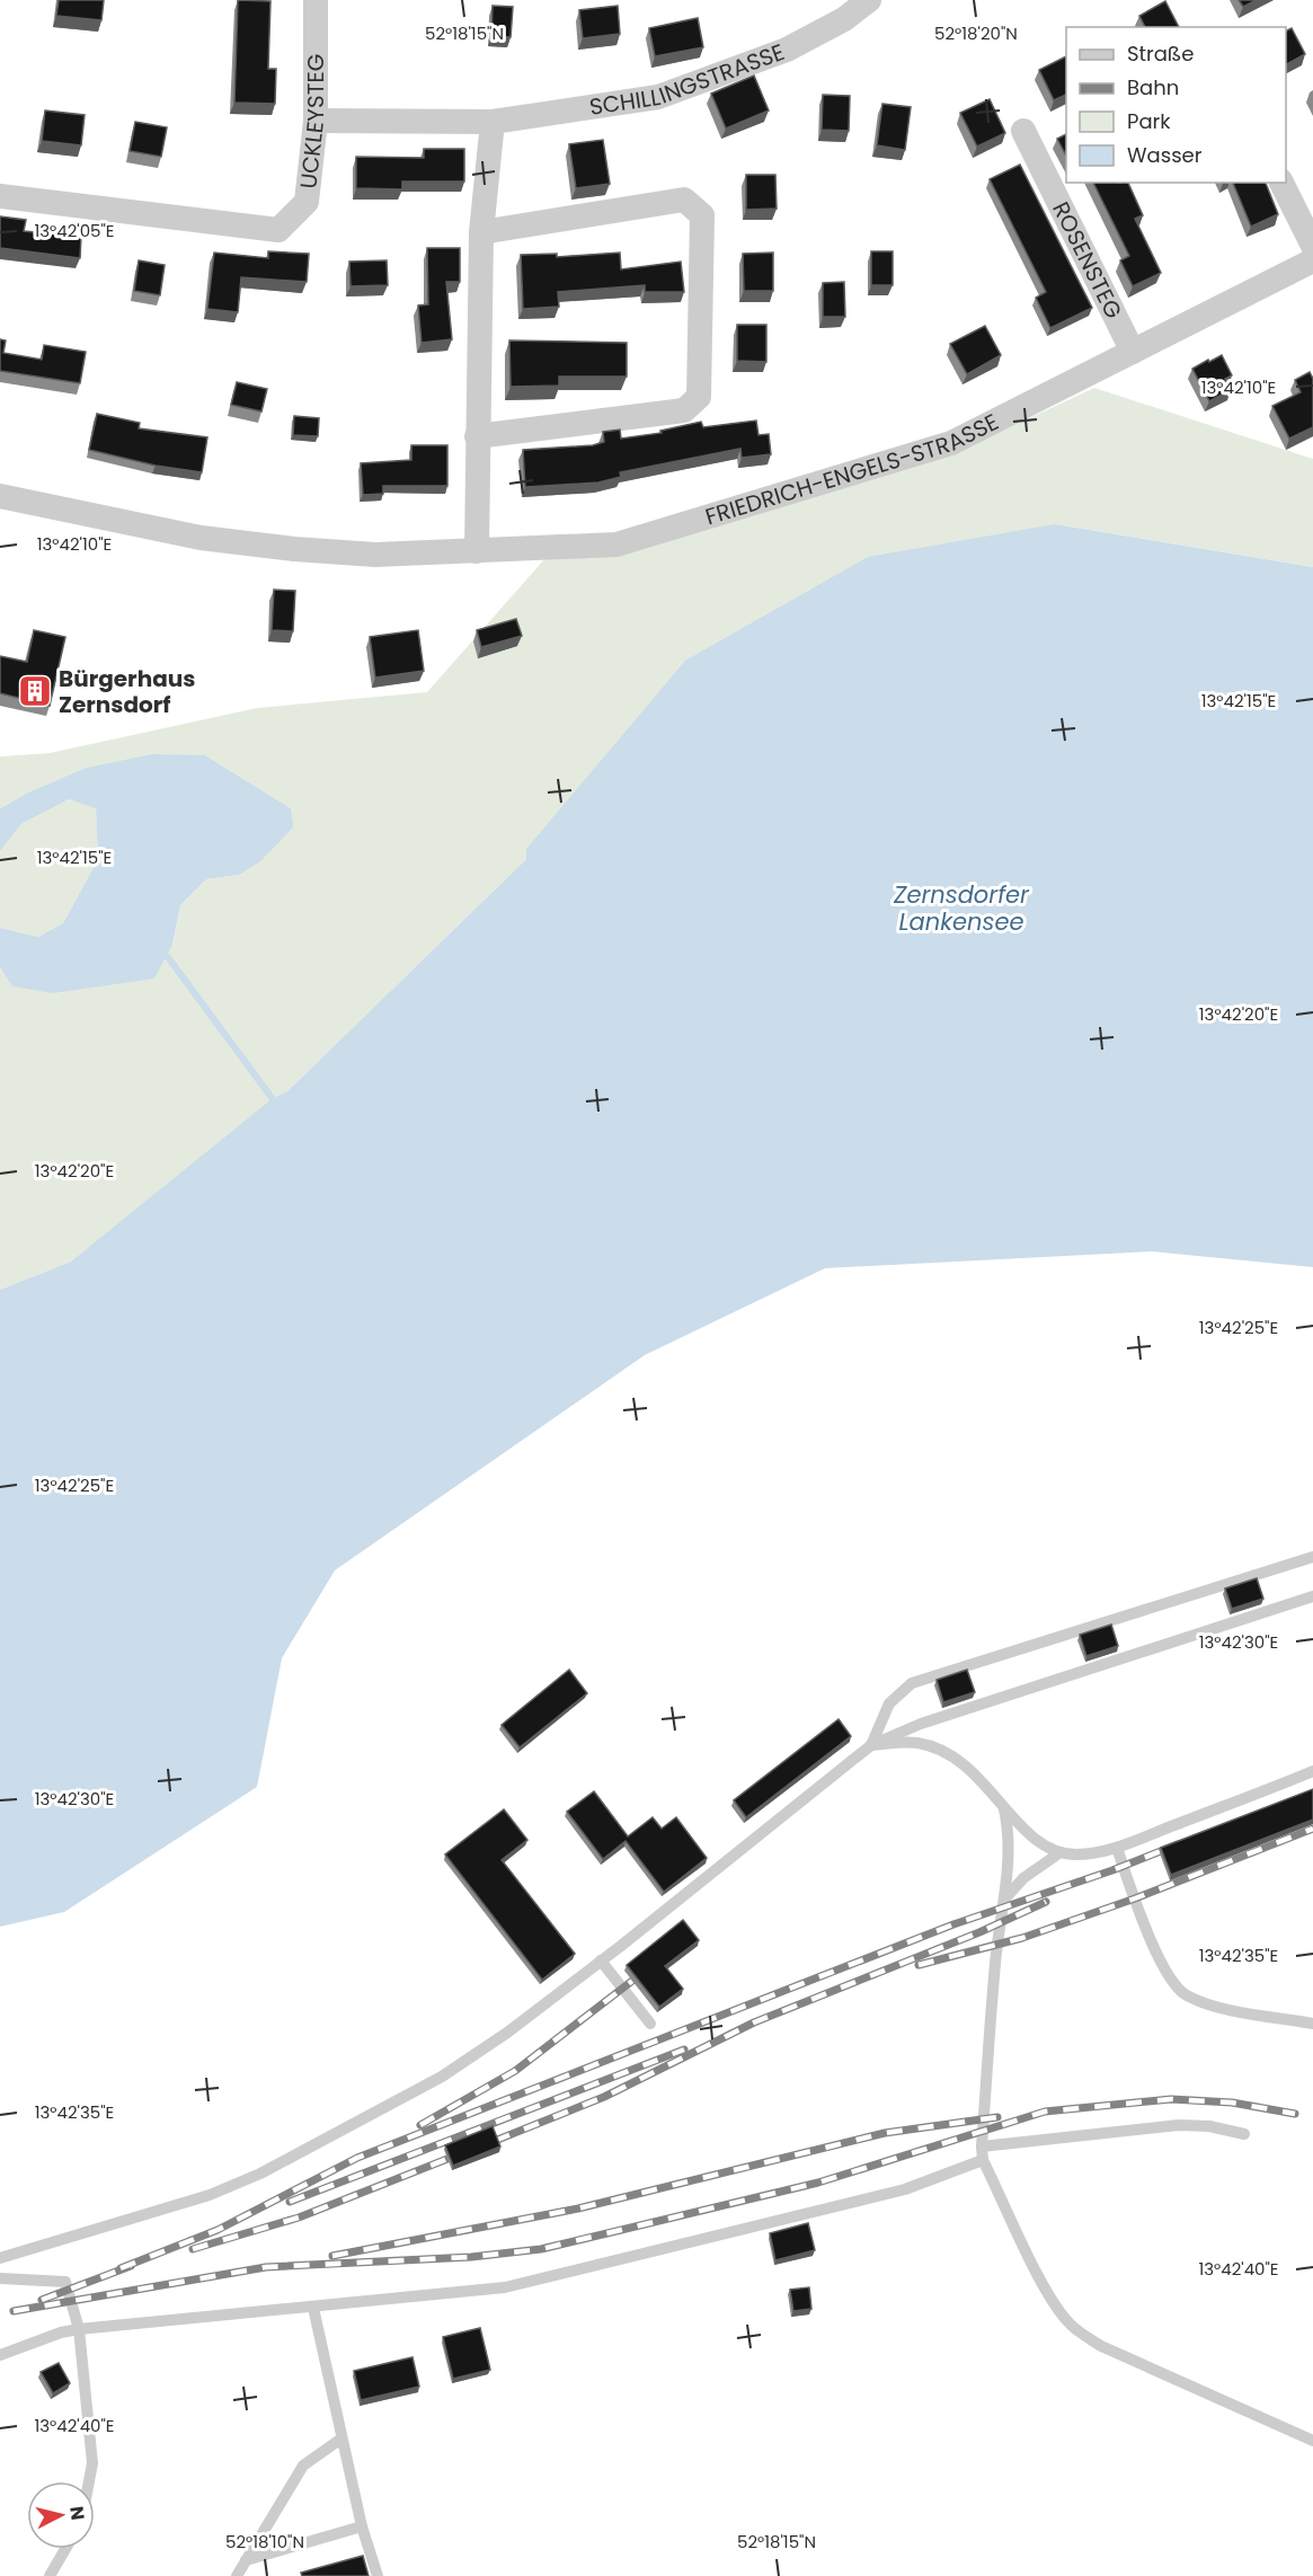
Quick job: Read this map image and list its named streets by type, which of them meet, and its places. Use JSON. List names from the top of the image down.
{
  "streets": {
    "street": [
      "SCHILLINGSTRASSE",
      "UCKLEYSTEG",
      "ROSENSTEG",
      "FRIEDRICH-ENGELS-STRASSE"
    ]
  },
  "crossings": [
    ["SCHILLINGSTRASSE", "UCKLEYSTEG"],
    ["ROSENSTEG", "FRIEDRICH-ENGELS-STRASSE"]
  ],
  "water": ["Zernsdorfer Lankensee"],
  "places": {
    "building": ["Bürgerhaus Zernsdorf"]
  },
  "legend": [
    "Straße",
    "Bahn",
    "Park",
    "Wasser"
  ],
  "north": "right",
  "coordinates": [
    "52°18'15\"N",
    "52°18'20\"N",
    "13°42'05\"E",
    "13°42'10\"E",
    "13°42'15\"E",
    "13°42'20\"E",
    "13°42'25\"E",
    "13°42'30\"E",
    "13°42'35\"E",
    "13°42'40\"E",
    "52°18'10\"N"
  ]
}
